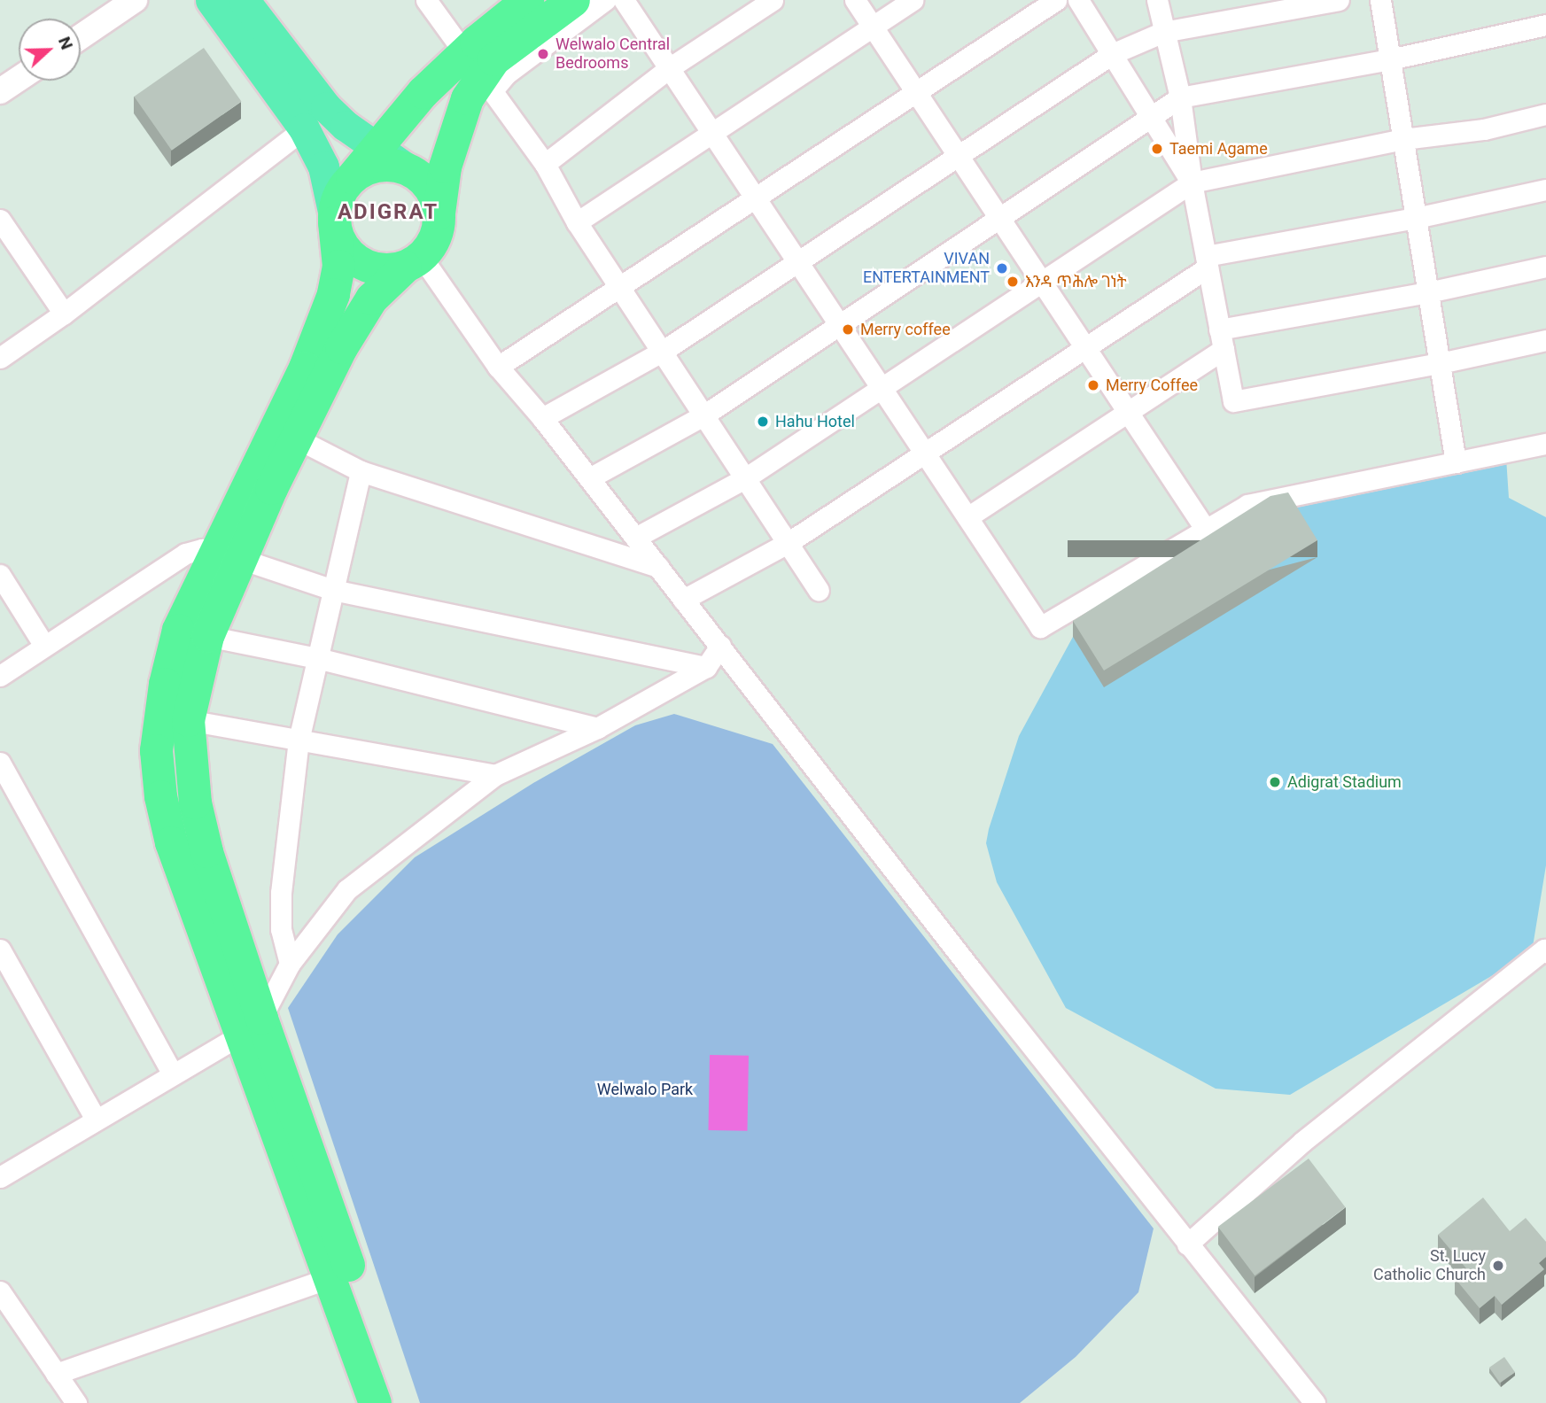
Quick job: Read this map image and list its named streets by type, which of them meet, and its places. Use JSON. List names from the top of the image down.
{
  "districts": ["ADIGRAT"],
  "parks": ["Welwalo Park"],
  "places": [
    "Welwalo Central Bedrooms",
    "Taemi Agame",
    "VIVAN ENTERTAINMENT",
    "እንዳ ጥሕሎ ገነት",
    "Merry coffee",
    "Merry Coffee",
    "Hahu Hotel",
    "Adigrat Stadium",
    "St. Lucy Catholic Church"
  ],
  "north": "right"
}
